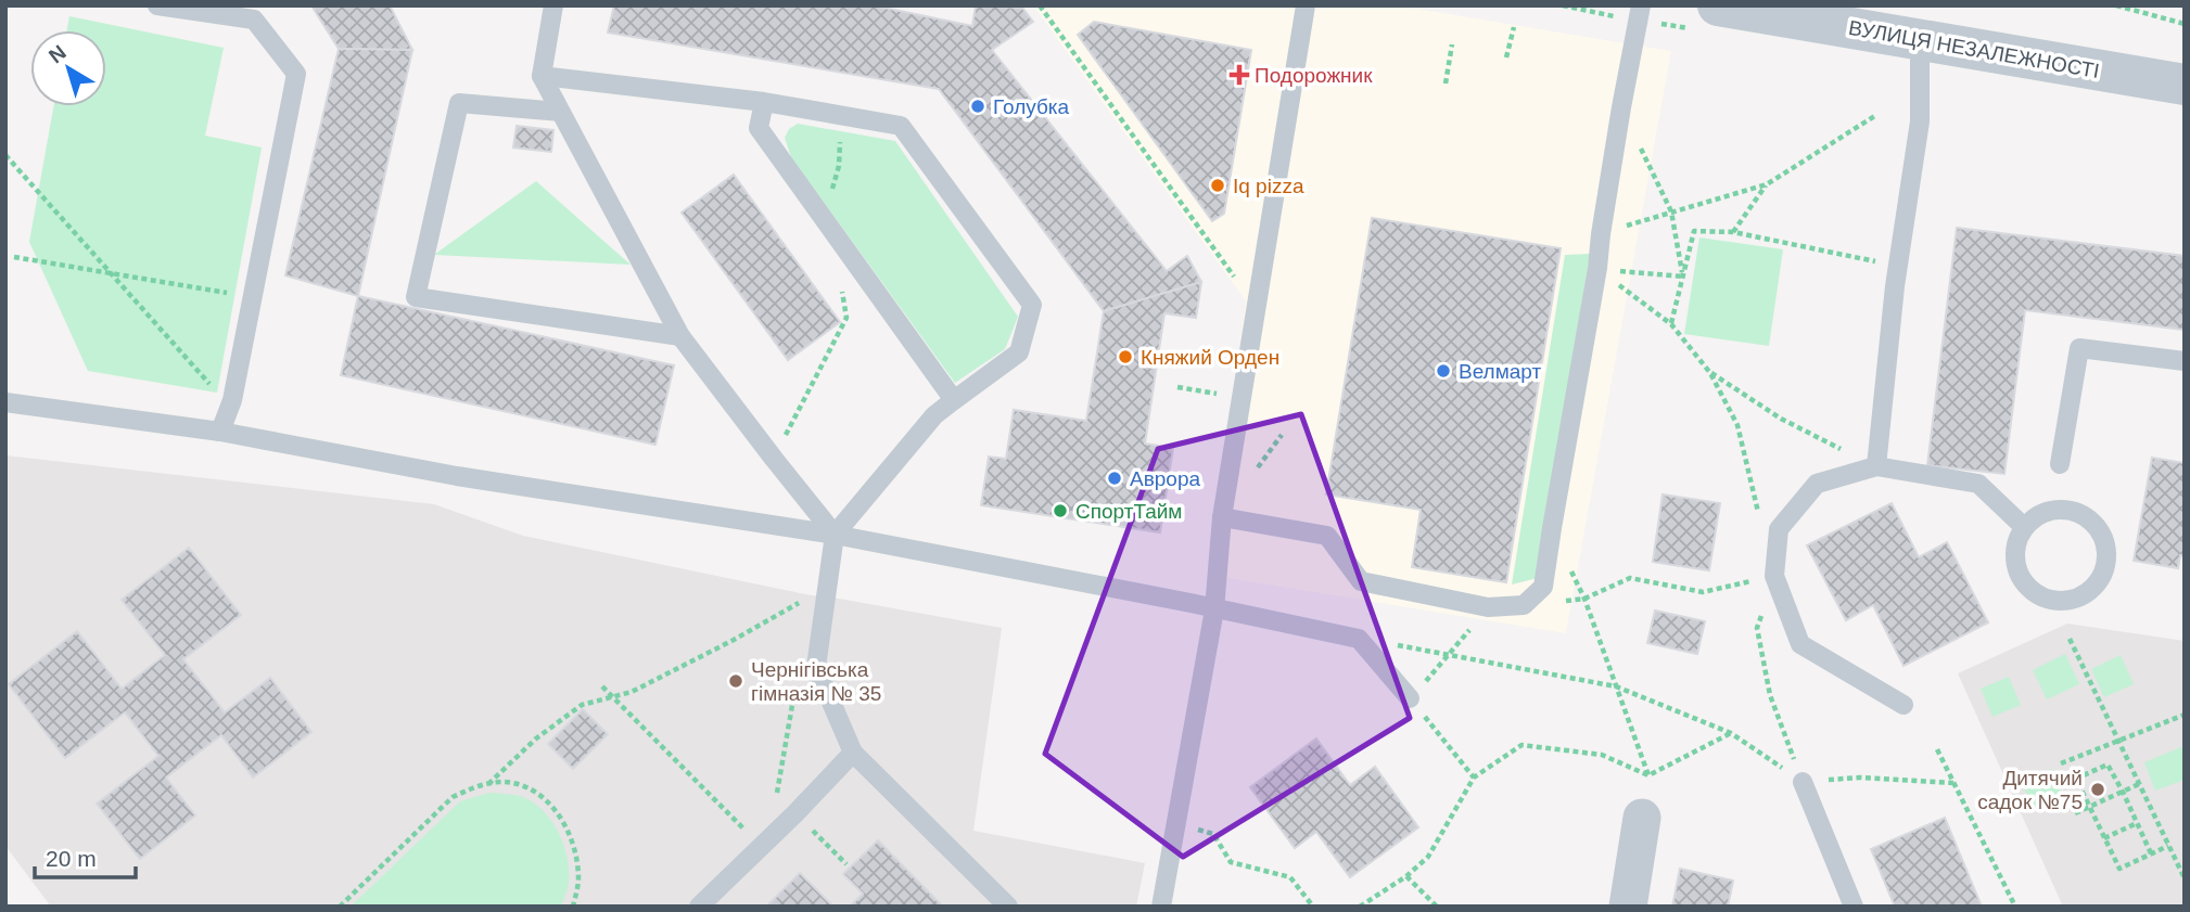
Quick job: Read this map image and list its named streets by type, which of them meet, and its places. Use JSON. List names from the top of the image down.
{
  "streets": {
    "street": ["ВУЛИЦЯ НЕЗАЛЕЖНОСТІ"]
  },
  "places": {
    "health": ["Подорожник"],
    "other": [
      "Голубка",
      "Iq pizza",
      "Княжий Орден",
      "Велмарт",
      "Аврора",
      "СпортТайм",
      "Чернігівська гімназія № 35",
      "Дитячий садок №75"
    ]
  },
  "scale_bar": "20 m",
  "north": "top left"
}
